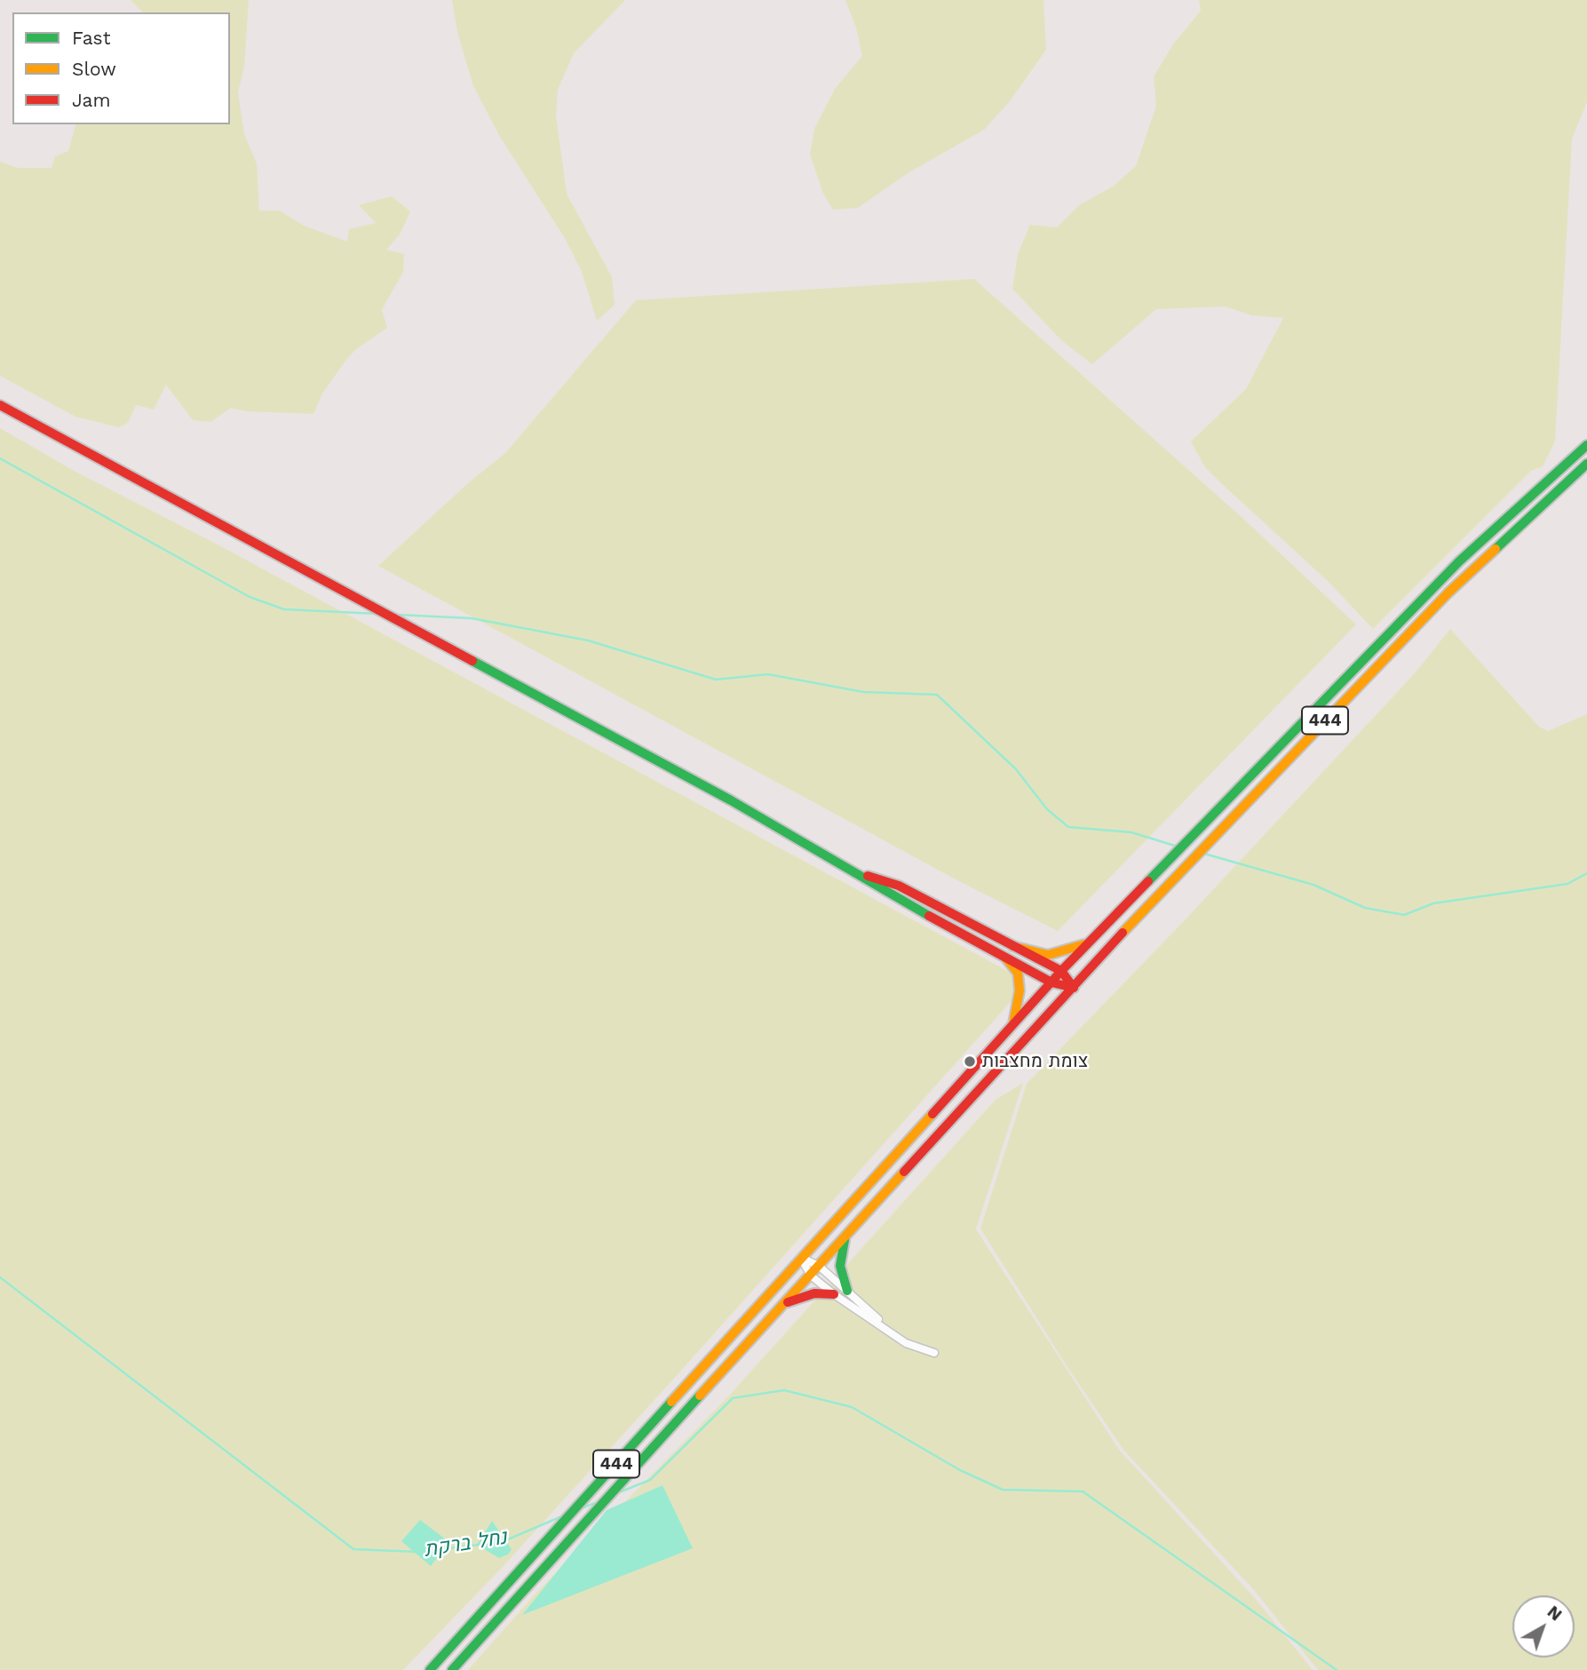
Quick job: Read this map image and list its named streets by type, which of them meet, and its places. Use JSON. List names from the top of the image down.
{
  "streets": {
    "main road": ["444"]
  },
  "water": ["נחל ברקת"],
  "places": ["צומת מחצבות"],
  "legend": ["Fast", "Slow", "Jam"],
  "north": "top right"
}
